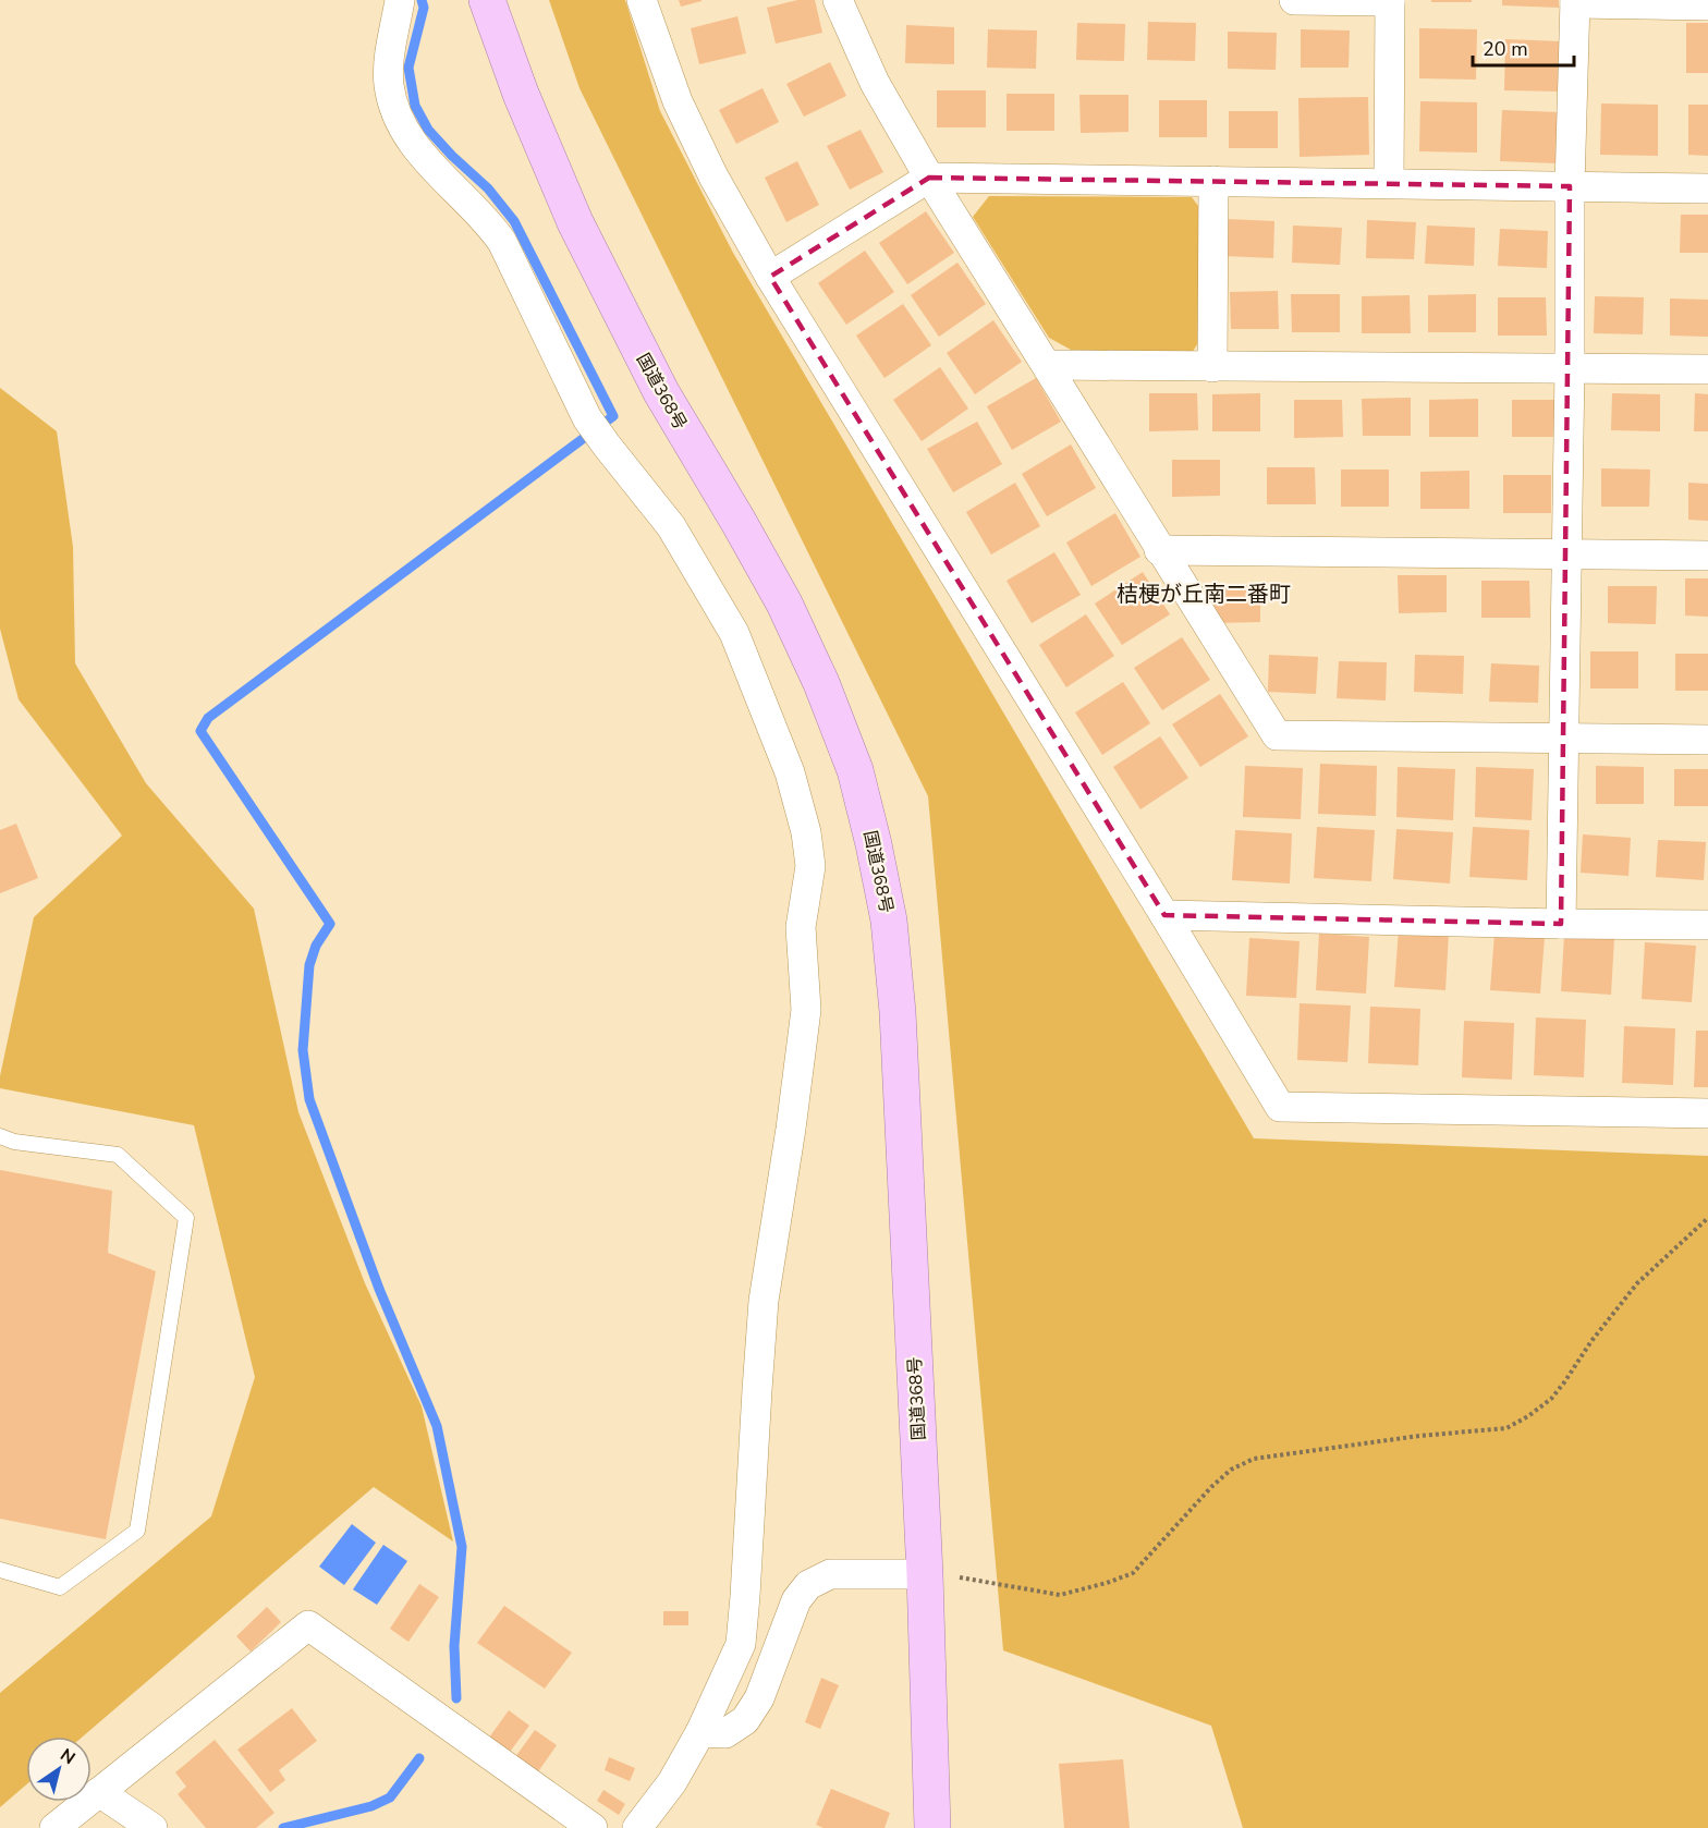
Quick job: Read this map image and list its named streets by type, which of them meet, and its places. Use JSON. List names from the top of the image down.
{
  "streets": {
    "highway": ["国道368号"]
  },
  "districts": ["桔梗が丘南二番町"],
  "scale_bar": "20 m",
  "north": "top right"
}
